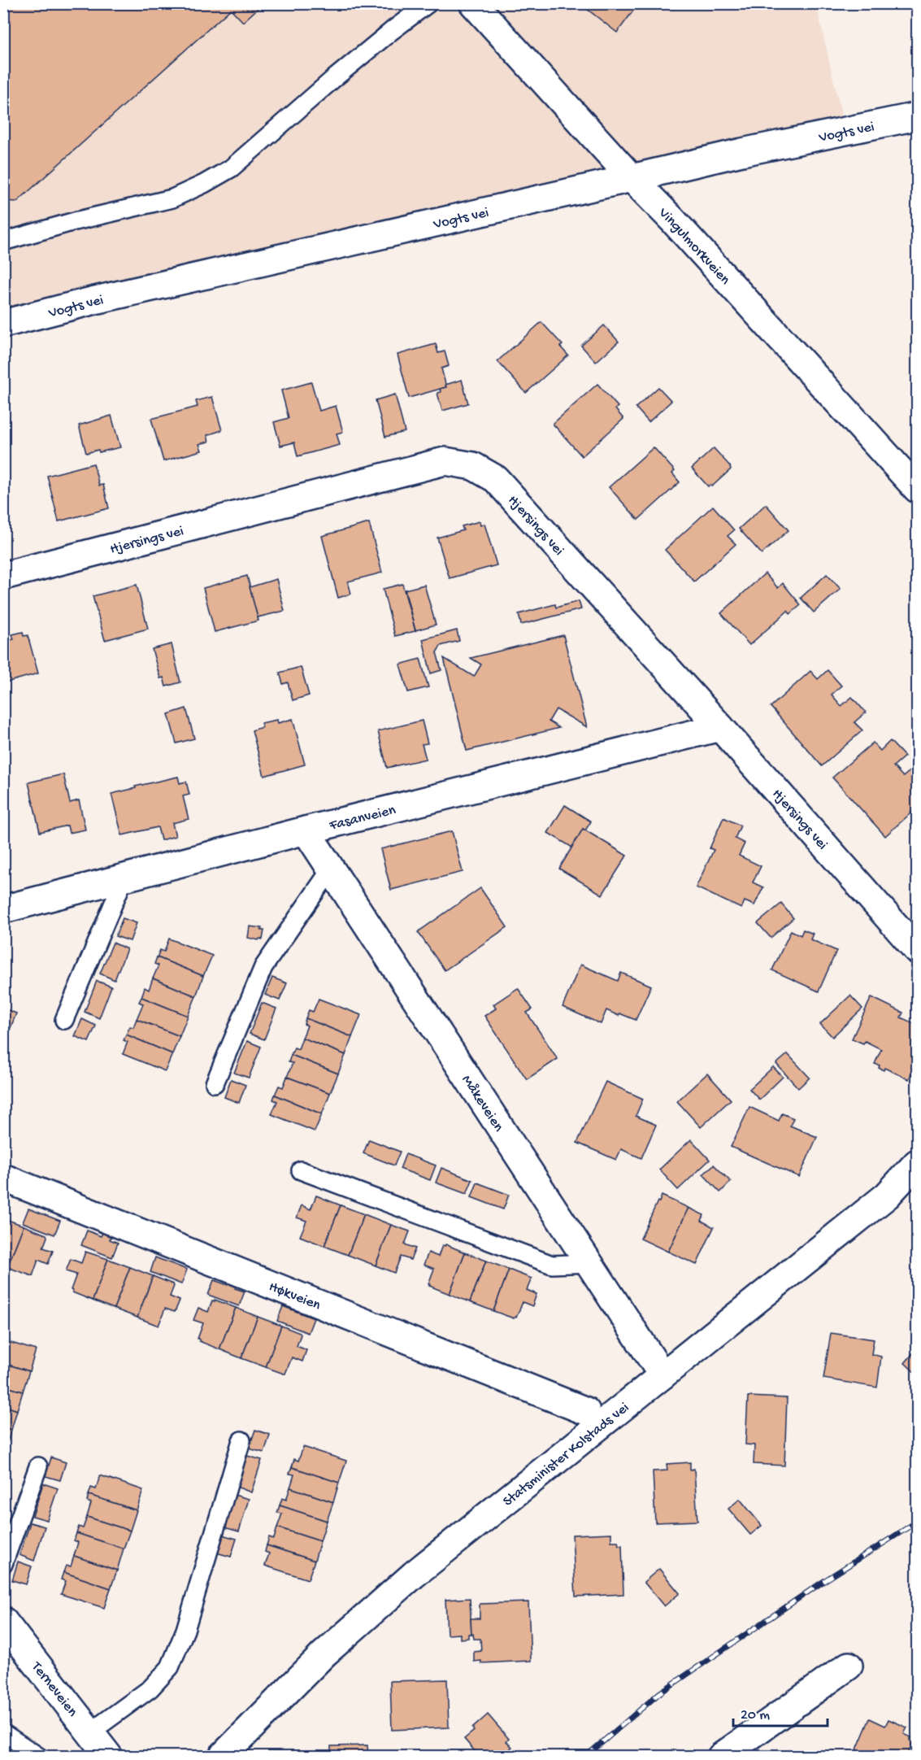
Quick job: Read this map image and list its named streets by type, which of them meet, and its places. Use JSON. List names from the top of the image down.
{
  "streets": {
    "street": [
      "Vogts vei",
      "Vingulmorkveien",
      "Hjersings vei",
      "Fasanveien",
      "Måkeveien",
      "Høkveien",
      "Statsminister Kolstads vei",
      "Terneveien"
    ]
  },
  "crossings": [
    ["Vogts vei", "Vingulmorkveien"],
    ["Hjersings vei", "Fasanveien"],
    ["Fasanveien", "Måkeveien"],
    ["Måkeveien", "Statsminister Kolstads vei"]
  ],
  "scale_bar": "20 m"
}
